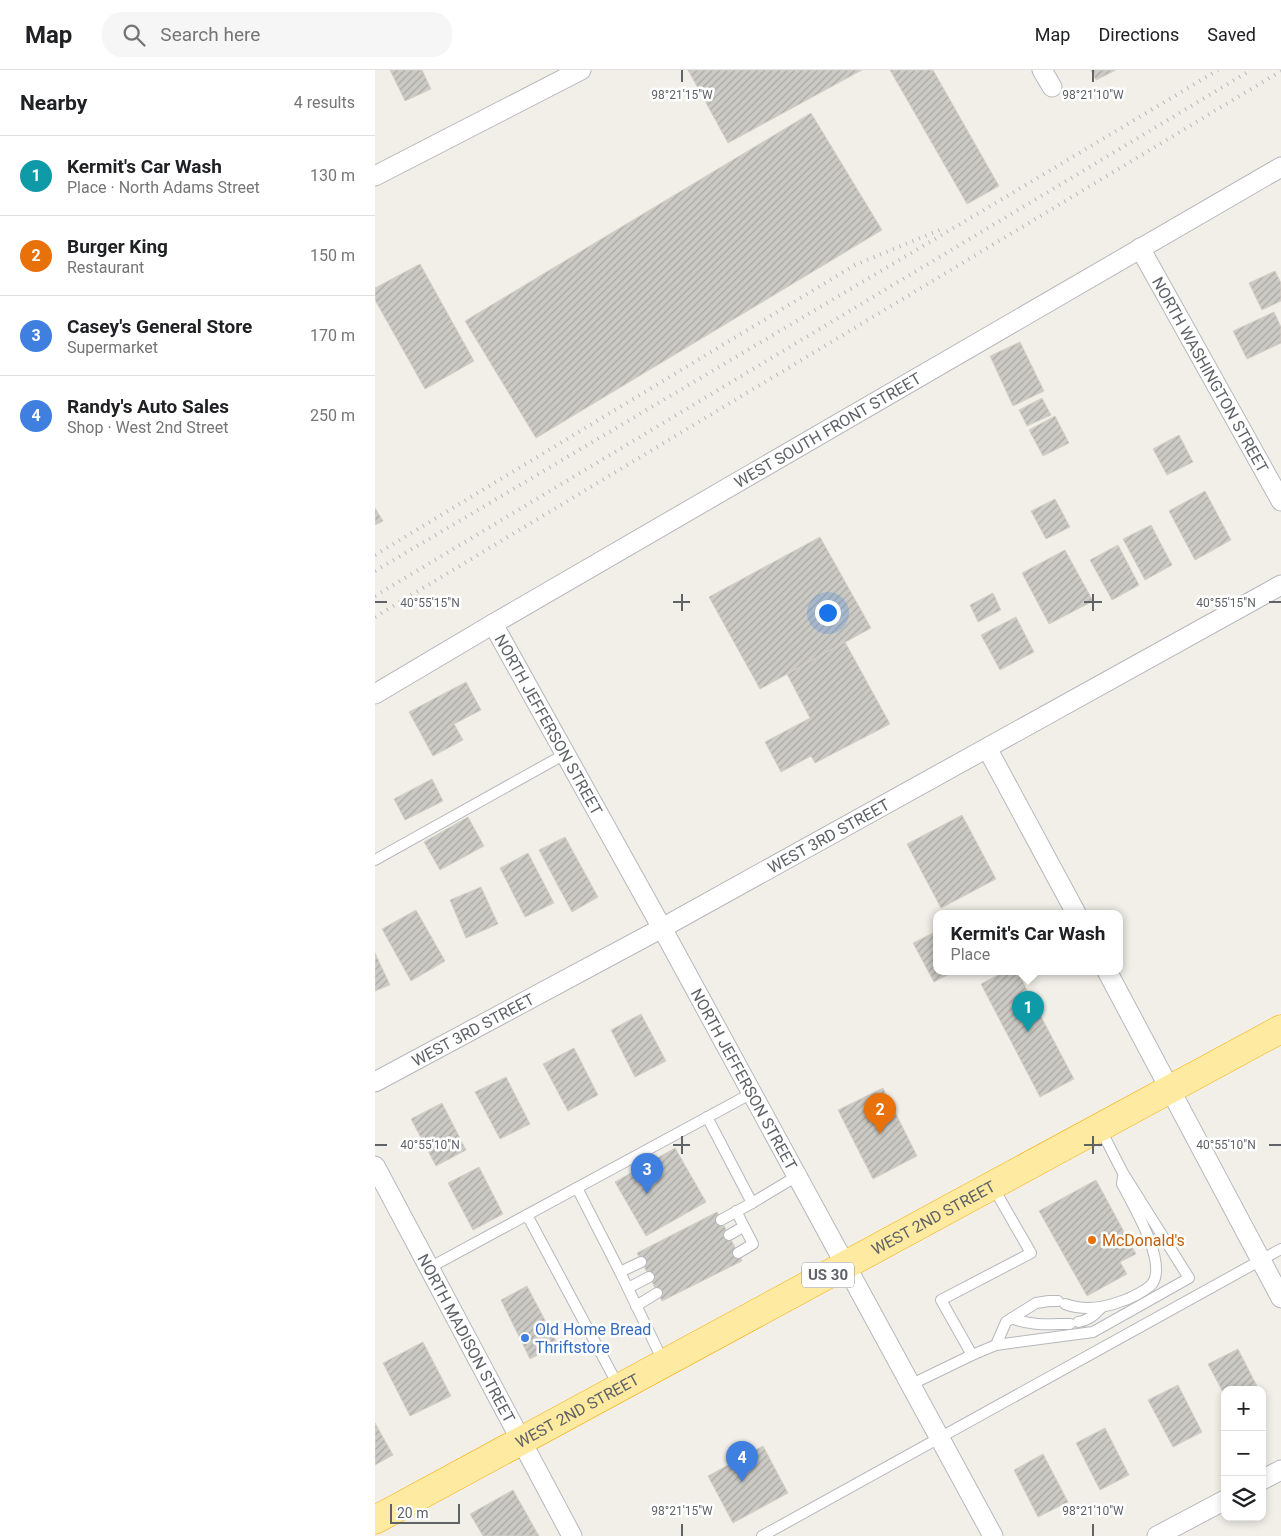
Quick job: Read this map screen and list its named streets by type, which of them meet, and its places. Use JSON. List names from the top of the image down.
{
  "streets": {
    "highway": ["WEST 2ND STREET", "US 30"],
    "street": [
      "NORTH WASHINGTON STREET",
      "WEST SOUTH FRONT STREET",
      "NORTH JEFFERSON STREET",
      "WEST 3RD STREET",
      "NORTH MADISON STREET"
    ]
  },
  "crossings": [
    ["NORTH WASHINGTON STREET", "WEST SOUTH FRONT STREET"],
    ["WEST SOUTH FRONT STREET", "NORTH JEFFERSON STREET"],
    ["NORTH JEFFERSON STREET", "WEST 3RD STREET"],
    ["NORTH JEFFERSON STREET", "WEST 2ND STREET"],
    ["WEST 2ND STREET", "NORTH MADISON STREET"]
  ],
  "places": ["McDonald's", "Old Home Bread Thriftstore"],
  "scale_bar": "20 m",
  "page": {
    "header": "Map",
    "search": "Search here",
    "nav": ["Map", "Directions", "Saved"],
    "heading": ["Nearby", "4 results"],
    "list": [
      {
        "mark": "1",
        "name": "Kermit's Car Wash",
        "note": "Place · North Adams Street",
        "value": "130 m"
      },
      {
        "mark": "2",
        "name": "Burger King",
        "note": "Restaurant",
        "value": "150 m"
      },
      {
        "mark": "3",
        "name": "Casey's General Store",
        "note": "Supermarket",
        "value": "170 m"
      },
      {
        "mark": "4",
        "name": "Randy's Auto Sales",
        "note": "Shop · West 2nd Street",
        "value": "250 m"
      }
    ],
    "popup": ["Kermit's Car Wash", "Place"],
    "pins": [
      "1",
      "2",
      "3",
      "4"
    ],
    "map_buttons": ["+", "−"],
    "scale": "20 m"
  },
  "coordinates": [
    "98°21'15\"W",
    "98°21'10\"W",
    "40°55'15\"N",
    "40°55'10\"N"
  ]
}
